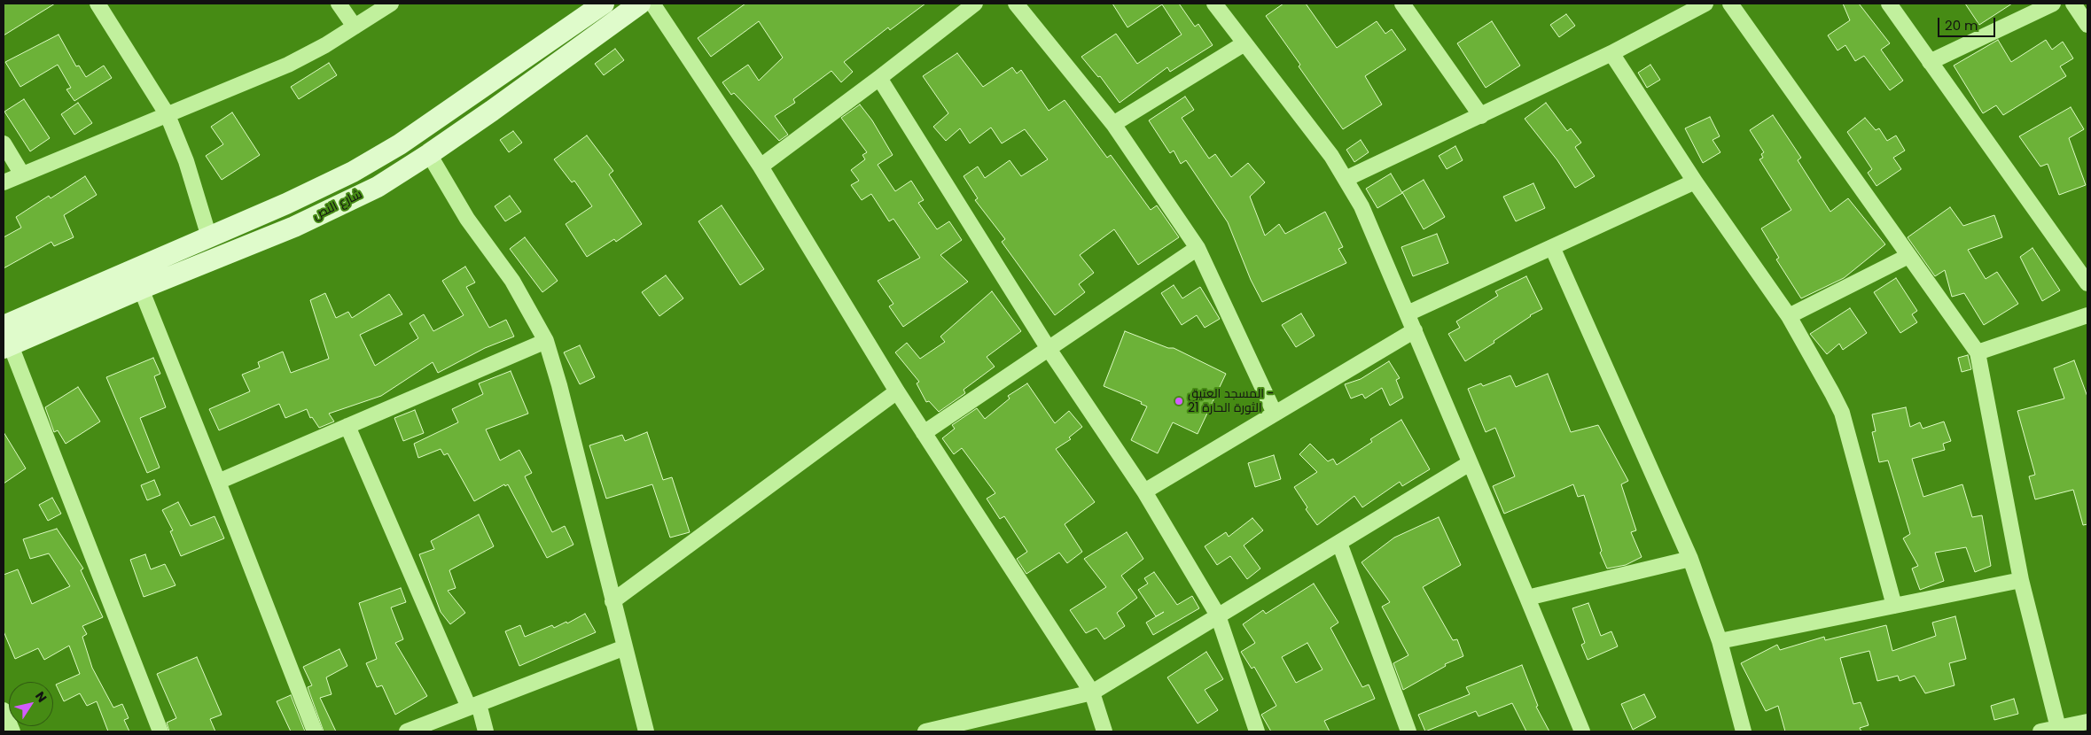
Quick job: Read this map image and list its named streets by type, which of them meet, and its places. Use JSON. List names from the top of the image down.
{
  "streets": {
    "main road": ["شارع النص"]
  },
  "places": ["المسجد العتيق - الثورة الحارة 21"],
  "scale_bar": "20 m",
  "north": "top right"
}
